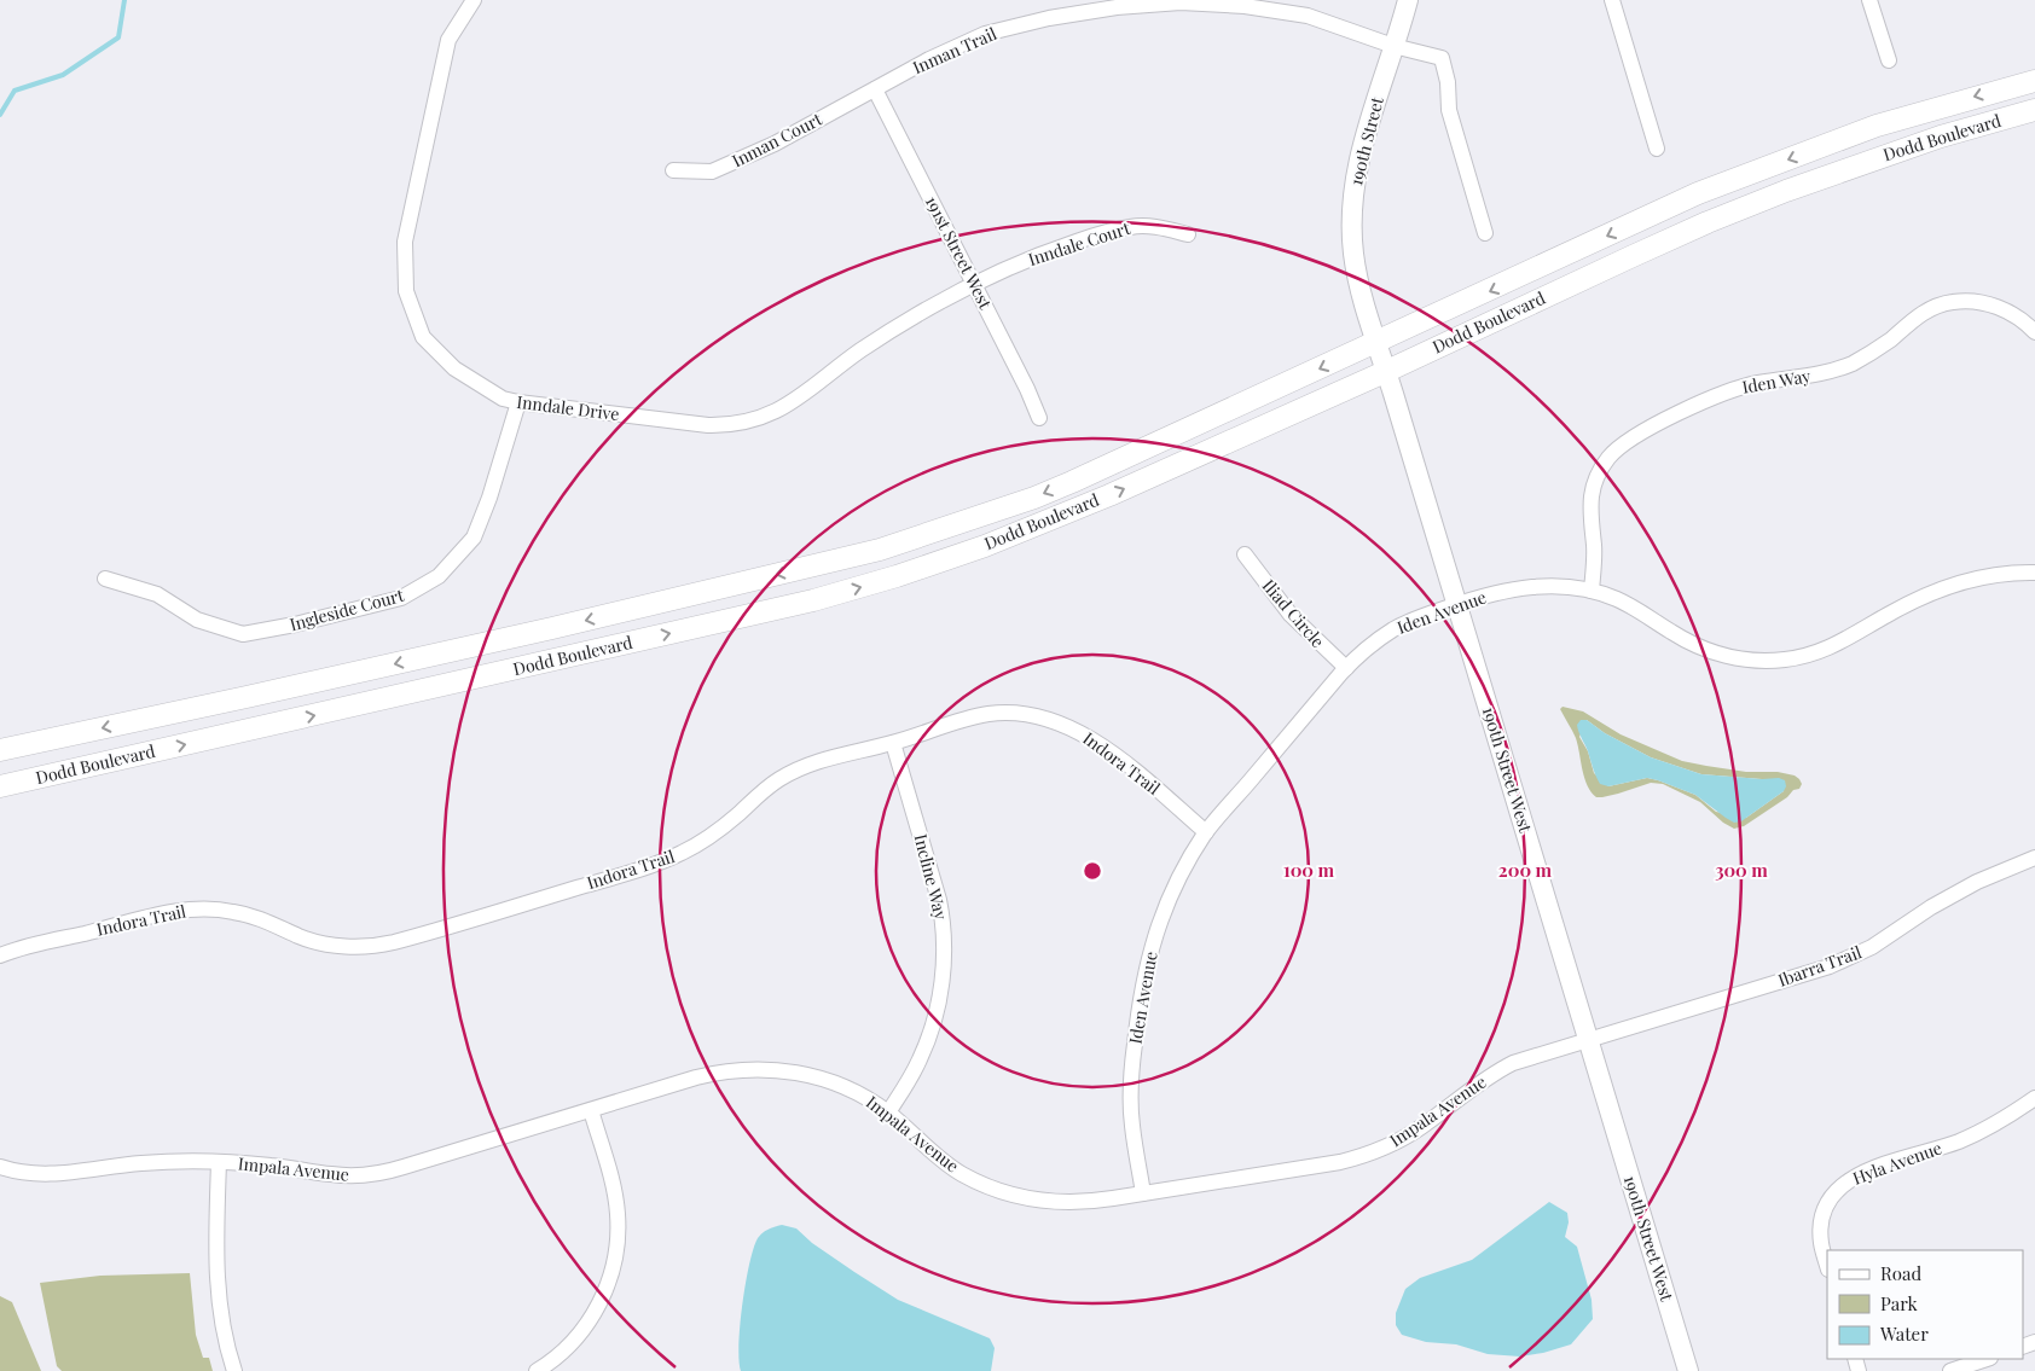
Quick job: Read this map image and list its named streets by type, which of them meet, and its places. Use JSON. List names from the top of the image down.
{
  "streets": {
    "main road": ["Dodd Boulevard"],
    "street": [
      "Inman Trail",
      "Inman Court",
      "190th Street",
      "Inndale Court",
      "191st Street West",
      "Iden Way",
      "Inndale Drive",
      "Ingleside Court",
      "Iden Avenue",
      "Iliad Circle",
      "Indora Trail",
      "190th Street West",
      "Incline Way",
      "Ibarra Trail",
      "Impala Avenue",
      "Hyla Avenue"
    ]
  },
  "crossings": [
    ["Inman Trail", "Inman Court"],
    ["Inman Trail", "190th Street"],
    ["Inman Trail", "191st Street West"],
    ["Dodd Boulevard", "190th Street"],
    ["Dodd Boulevard", "190th Street West"],
    ["Inman Court", "191st Street West"],
    ["190th Street", "190th Street West"],
    ["Inndale Court", "191st Street West"],
    ["Inndale Court", "Inndale Drive"],
    ["191st Street West", "Inndale Drive"],
    ["Iden Way", "Iden Avenue"],
    ["Inndale Drive", "Ingleside Court"],
    ["Iden Avenue", "Iliad Circle"],
    ["Iden Avenue", "Indora Trail"],
    ["Iden Avenue", "190th Street West"],
    ["Iden Avenue", "Impala Avenue"],
    ["Indora Trail", "Incline Way"],
    ["190th Street West", "Ibarra Trail"],
    ["190th Street West", "Impala Avenue"],
    ["Incline Way", "Impala Avenue"],
    ["Ibarra Trail", "Impala Avenue"]
  ],
  "legend": ["Road", "Park", "Water"],
  "rings": ["100 m", "200 m", "300 m"]
}
